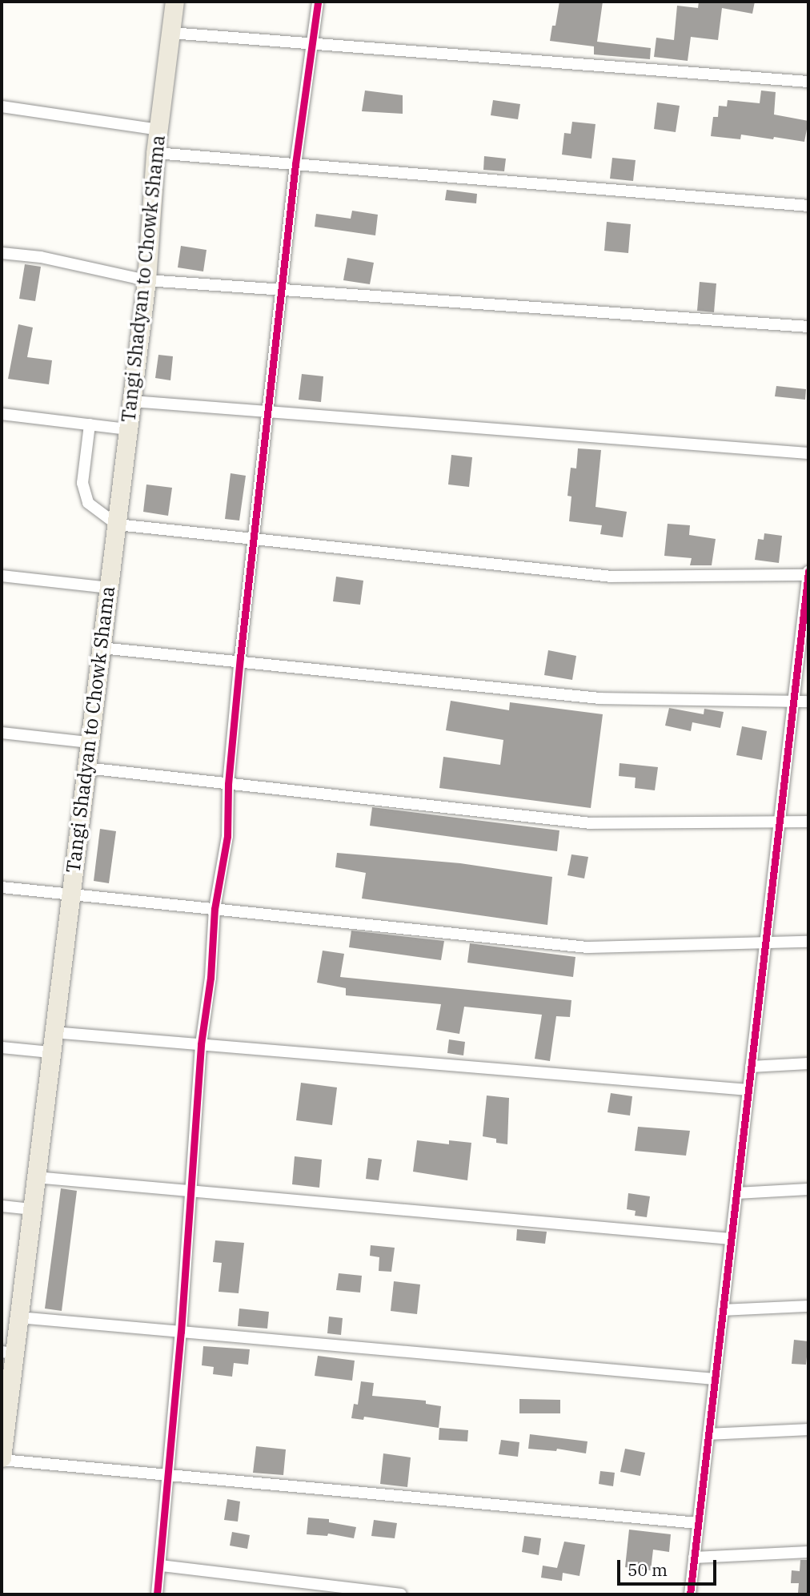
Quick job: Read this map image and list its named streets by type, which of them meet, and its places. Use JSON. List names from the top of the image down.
{
  "streets": {
    "main road": ["Tangi Shadyan to Chowk Shama"]
  },
  "scale_bar": "50 m"
}
